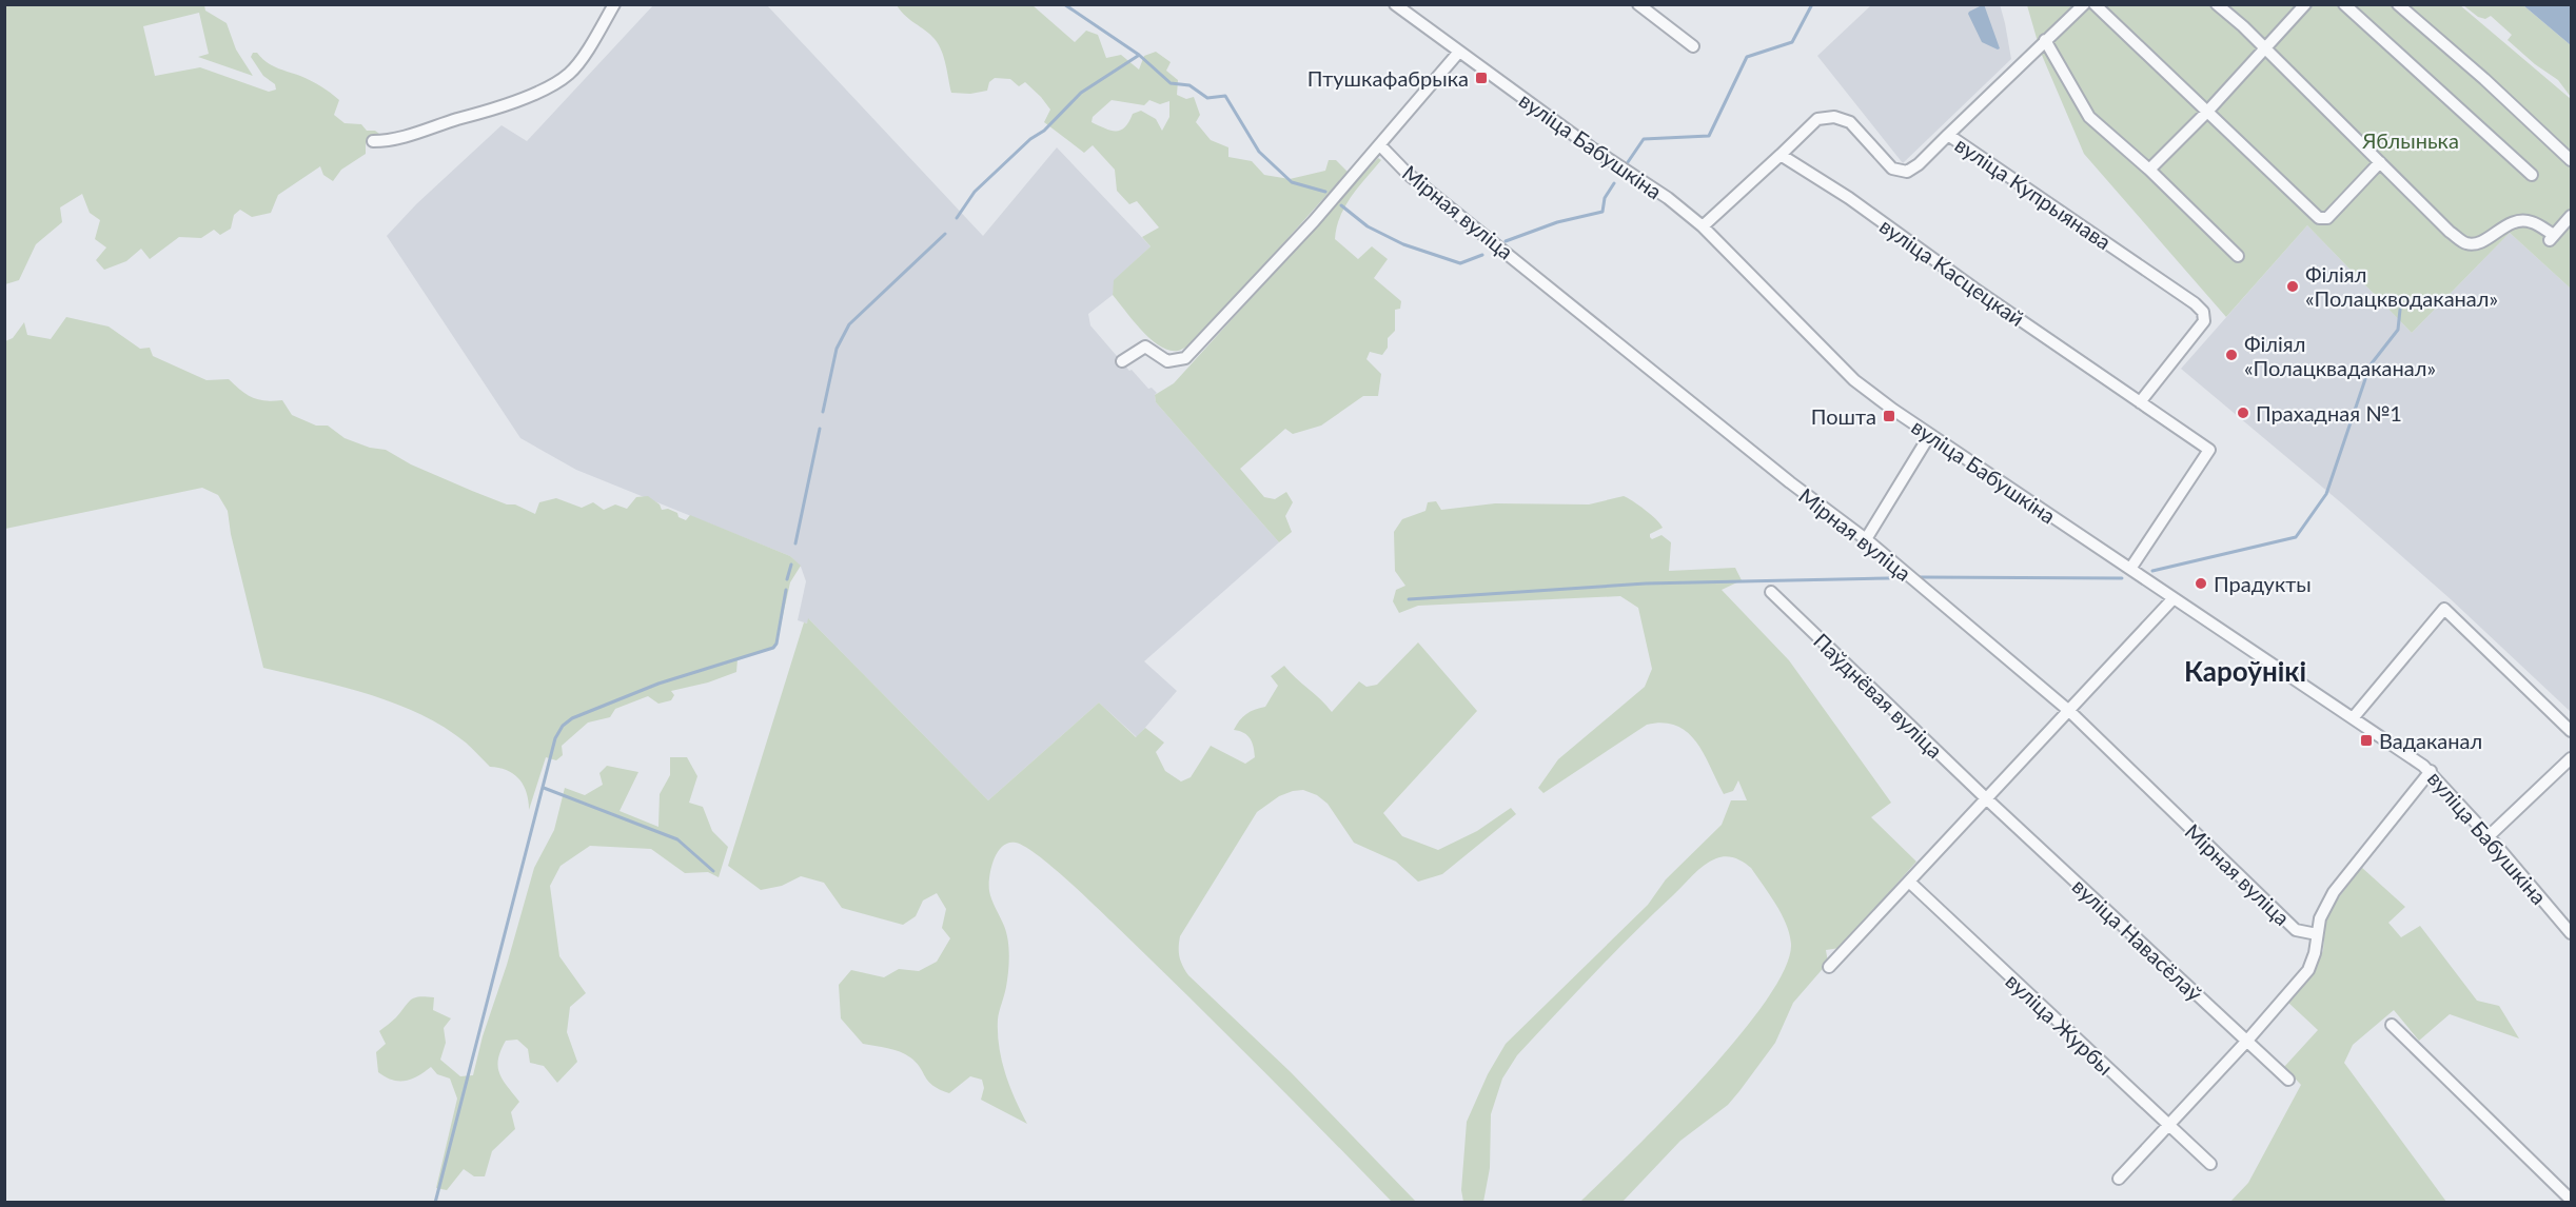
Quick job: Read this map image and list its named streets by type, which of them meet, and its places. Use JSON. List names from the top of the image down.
{
  "streets": {
    "street": [
      "вуліца Бабушкіна",
      "вуліца Купрыянава",
      "Мірная вуліца",
      "вуліца Касцецкай",
      "Паўднёвая вуліца",
      "вуліца Навасёлаў",
      "вуліца Журбы"
    ]
  },
  "crossings": [
    ["вуліца Бабушкіна", "вуліца Касцецкай"],
    ["вуліца Купрыянава", "вуліца Касцецкай"],
    ["Паўднёвая вуліца", "вуліца Навасёлаў"]
  ],
  "districts": ["Кароўнікі"],
  "parks": ["Яблынька"],
  "places": {
    "transit": ["Птушкафабрыка", "Пошта", "Вадаканал"],
    "other": [
      "Філіял «Полацкводаканал»",
      "Філіял «Полацквадаканал»",
      "Прахадная №1",
      "Прадукты"
    ]
  }
}
